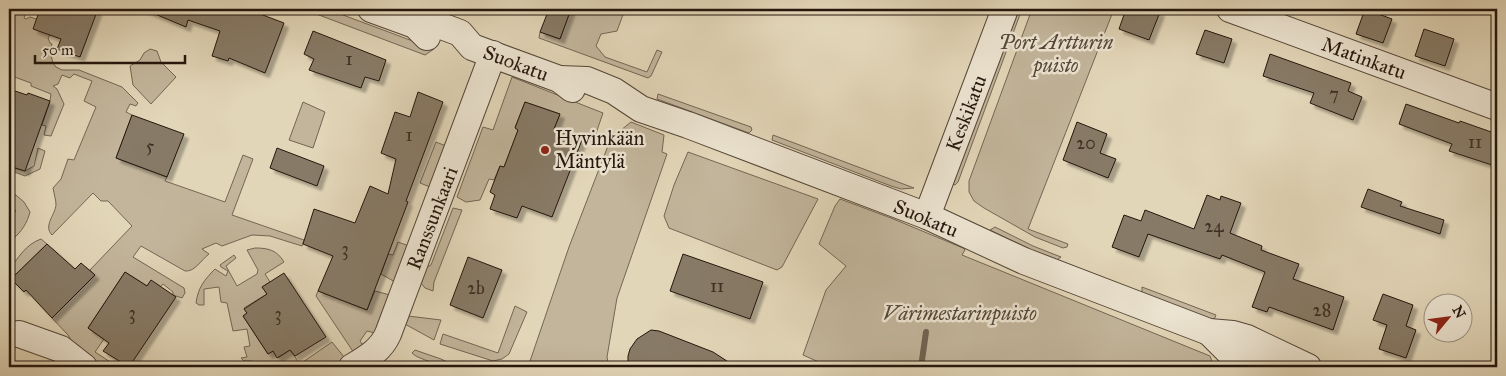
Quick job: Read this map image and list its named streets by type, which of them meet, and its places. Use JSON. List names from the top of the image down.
{
  "streets": {
    "street": [
      "Matinkatu",
      "Suokatu",
      "Keskikatu",
      "Ranssunkaari"
    ]
  },
  "crossings": [
    ["Suokatu", "Keskikatu"],
    ["Suokatu", "Ranssunkaari"]
  ],
  "parks": ["Port Artturin puisto", "Värimestarinpuisto"],
  "places": ["Hyvinkään Mäntylä"],
  "house_numbers": [
    "1",
    "7",
    "1",
    "11",
    "20",
    "5",
    "24",
    "3",
    "11",
    "2b",
    "28",
    "3",
    "3"
  ],
  "scale_bar": "50 m",
  "north": "top right"
}
